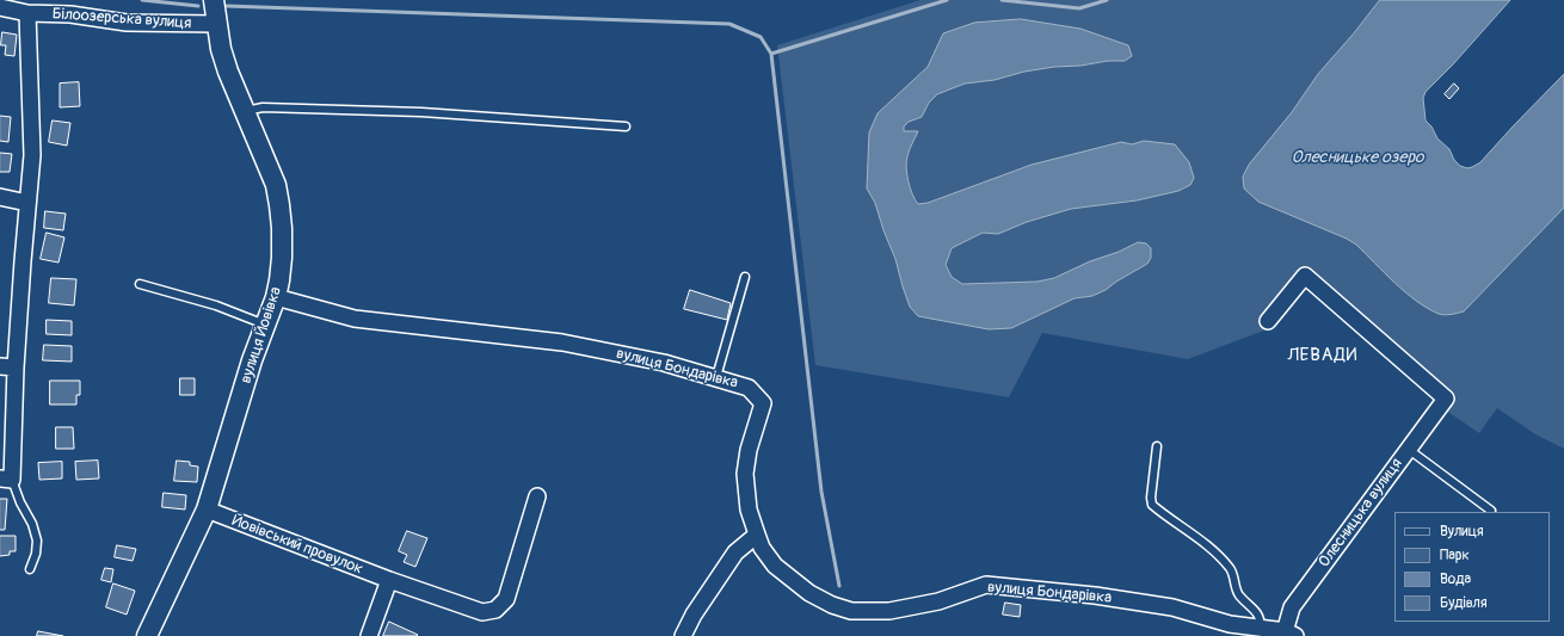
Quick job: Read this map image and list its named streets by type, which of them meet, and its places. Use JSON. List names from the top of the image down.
{
  "streets": {
    "street": [
      "Білоозерська вулиця",
      "вулиця Йовівка",
      "вулиця Бондарівка",
      "Олесницька вулиця",
      "Йовівський провулок"
    ]
  },
  "crossings": [
    ["Білоозерська вулиця", "вулиця Йовівка"],
    ["вулиця Йовівка", "вулиця Бондарівка"],
    ["вулиця Йовівка", "Йовівський провулок"],
    ["вулиця Бондарівка", "Олесницька вулиця"]
  ],
  "districts": ["ЛЕВАДИ"],
  "water": ["Олесницьке озеро"],
  "legend": [
    "Вулиця",
    "Парк",
    "Вода",
    "Будівля"
  ]
}
